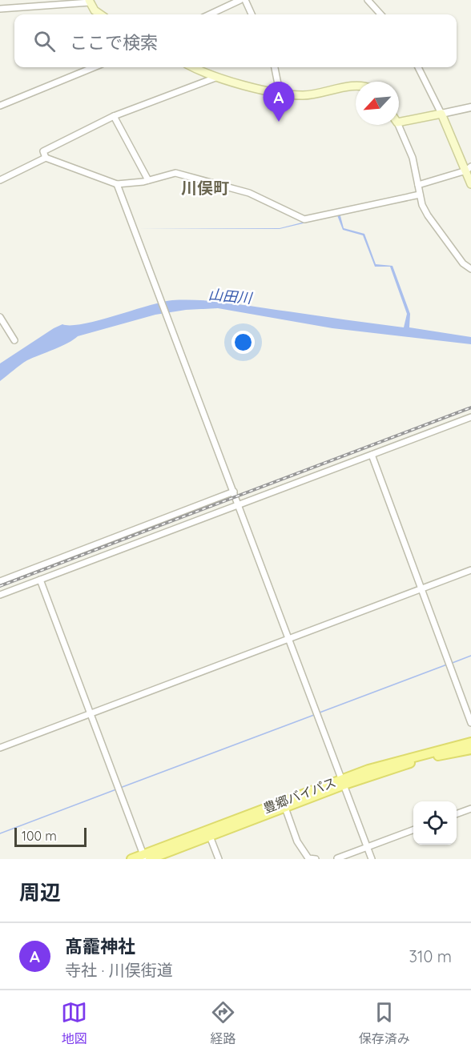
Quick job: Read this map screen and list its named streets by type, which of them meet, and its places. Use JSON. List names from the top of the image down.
{
  "streets": {
    "main road": ["豊郷バイパス"]
  },
  "districts": ["川俣町"],
  "water": ["山田川"],
  "scale_bar": "100 m",
  "north": "bottom left",
  "page": {
    "search": "ここで検索",
    "pins": "A",
    "scale": "100 m",
    "heading": "周辺",
    "list": [
      {
        "mark": "A",
        "name": "髙靇神社",
        "note": "寺社 · 川俣街道",
        "value": "310 m"
      }
    ],
    "nav": ["地図", "経路", "保存済み"]
  }
}
